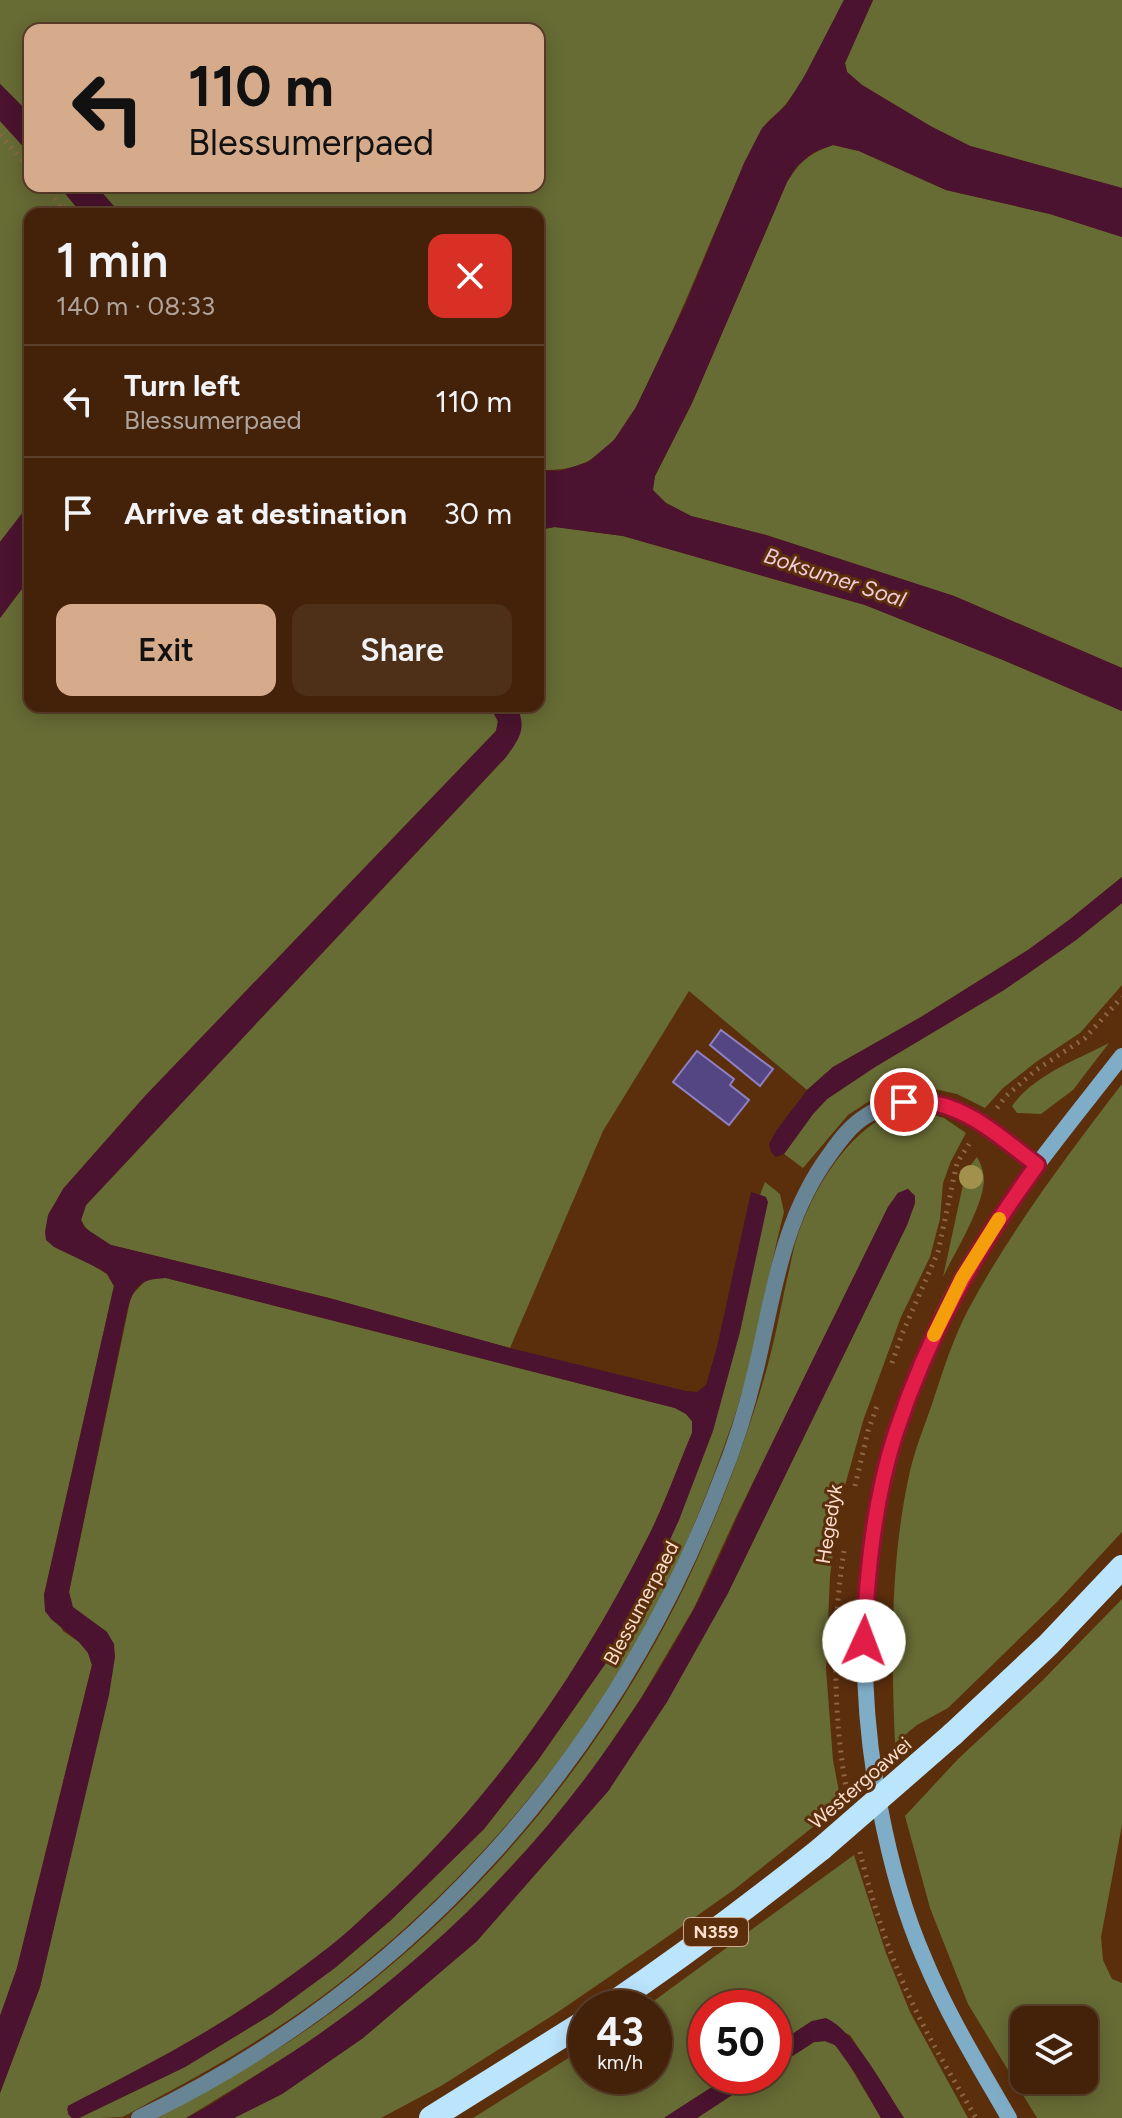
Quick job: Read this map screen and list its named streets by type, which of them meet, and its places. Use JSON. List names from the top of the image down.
{
  "streets": {
    "highway": ["Westergoawei", "N359"],
    "street": ["Blessumerpaed"],
    "path": ["Hegedyk"]
  },
  "water": ["Boksumer Soal"],
  "page": {
    "turn": ["110 m", "Blessumerpaed"],
    "heading": ["1 min", "140 m · 08:33"],
    "list": [
      {
        "name": "Turn left",
        "note": "Blessumerpaed",
        "value": "110 m"
      },
      {
        "name": "Arrive at destination",
        "value": "30 m"
      }
    ],
    "buttons": ["Exit", "Share"],
    "speed": "43 km/h",
    "limit": "50"
  }
}
